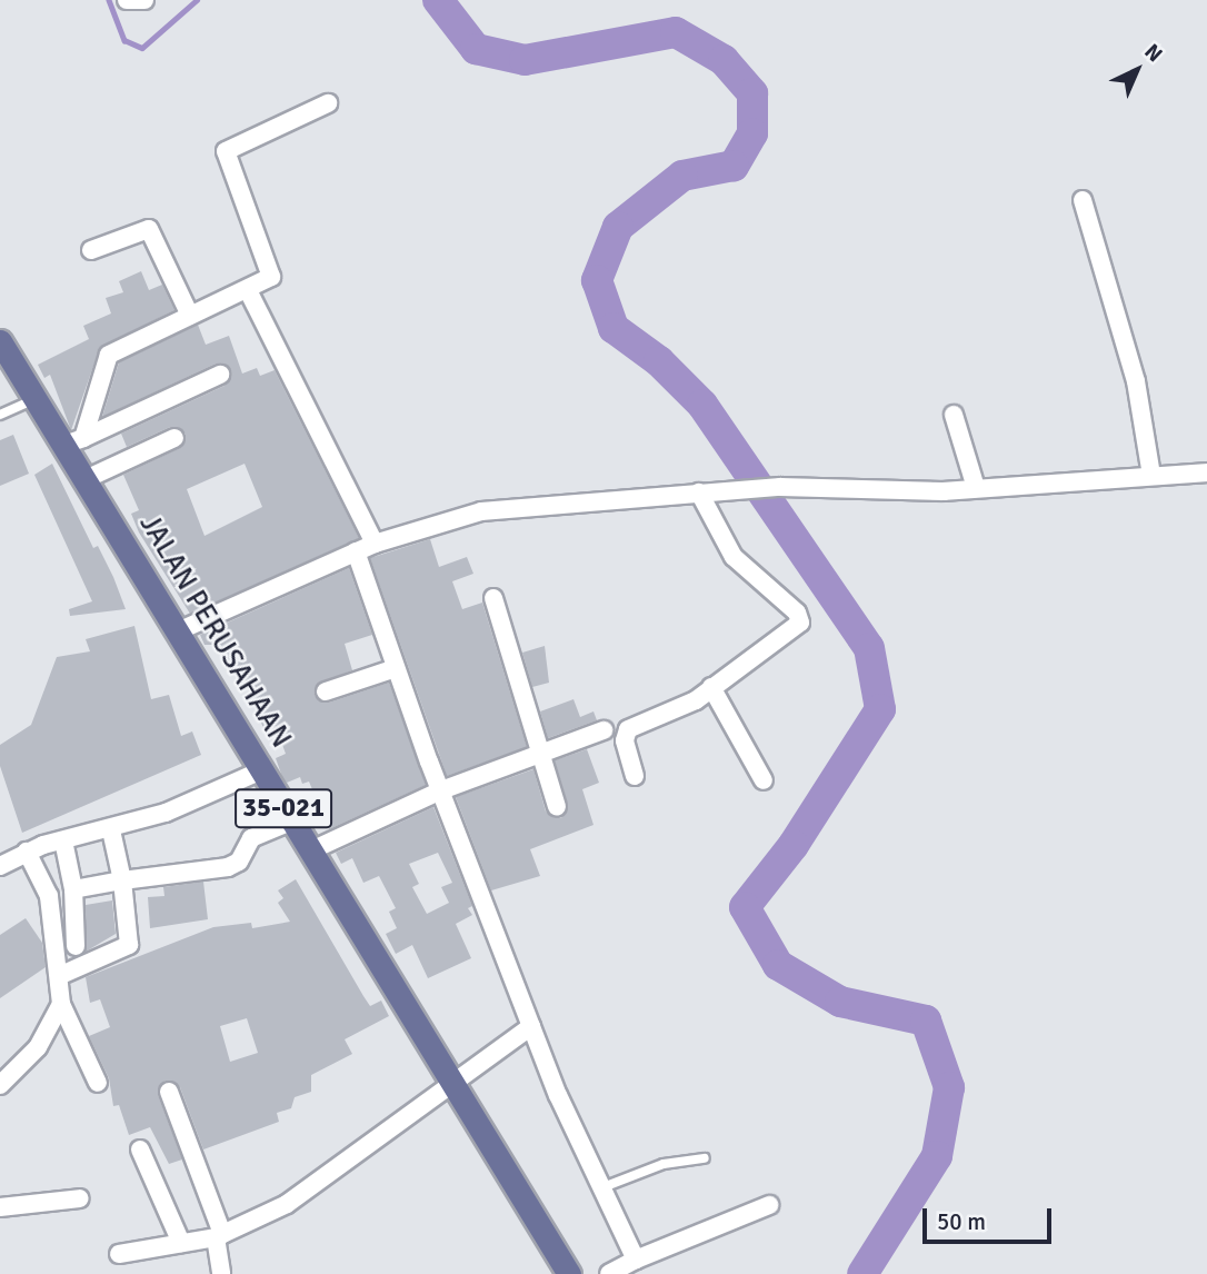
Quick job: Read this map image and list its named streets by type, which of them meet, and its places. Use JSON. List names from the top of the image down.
{
  "streets": {
    "main road": ["JALAN PERUSAHAAN", "35-021"]
  },
  "scale_bar": "50 m",
  "north": "top right"
}
